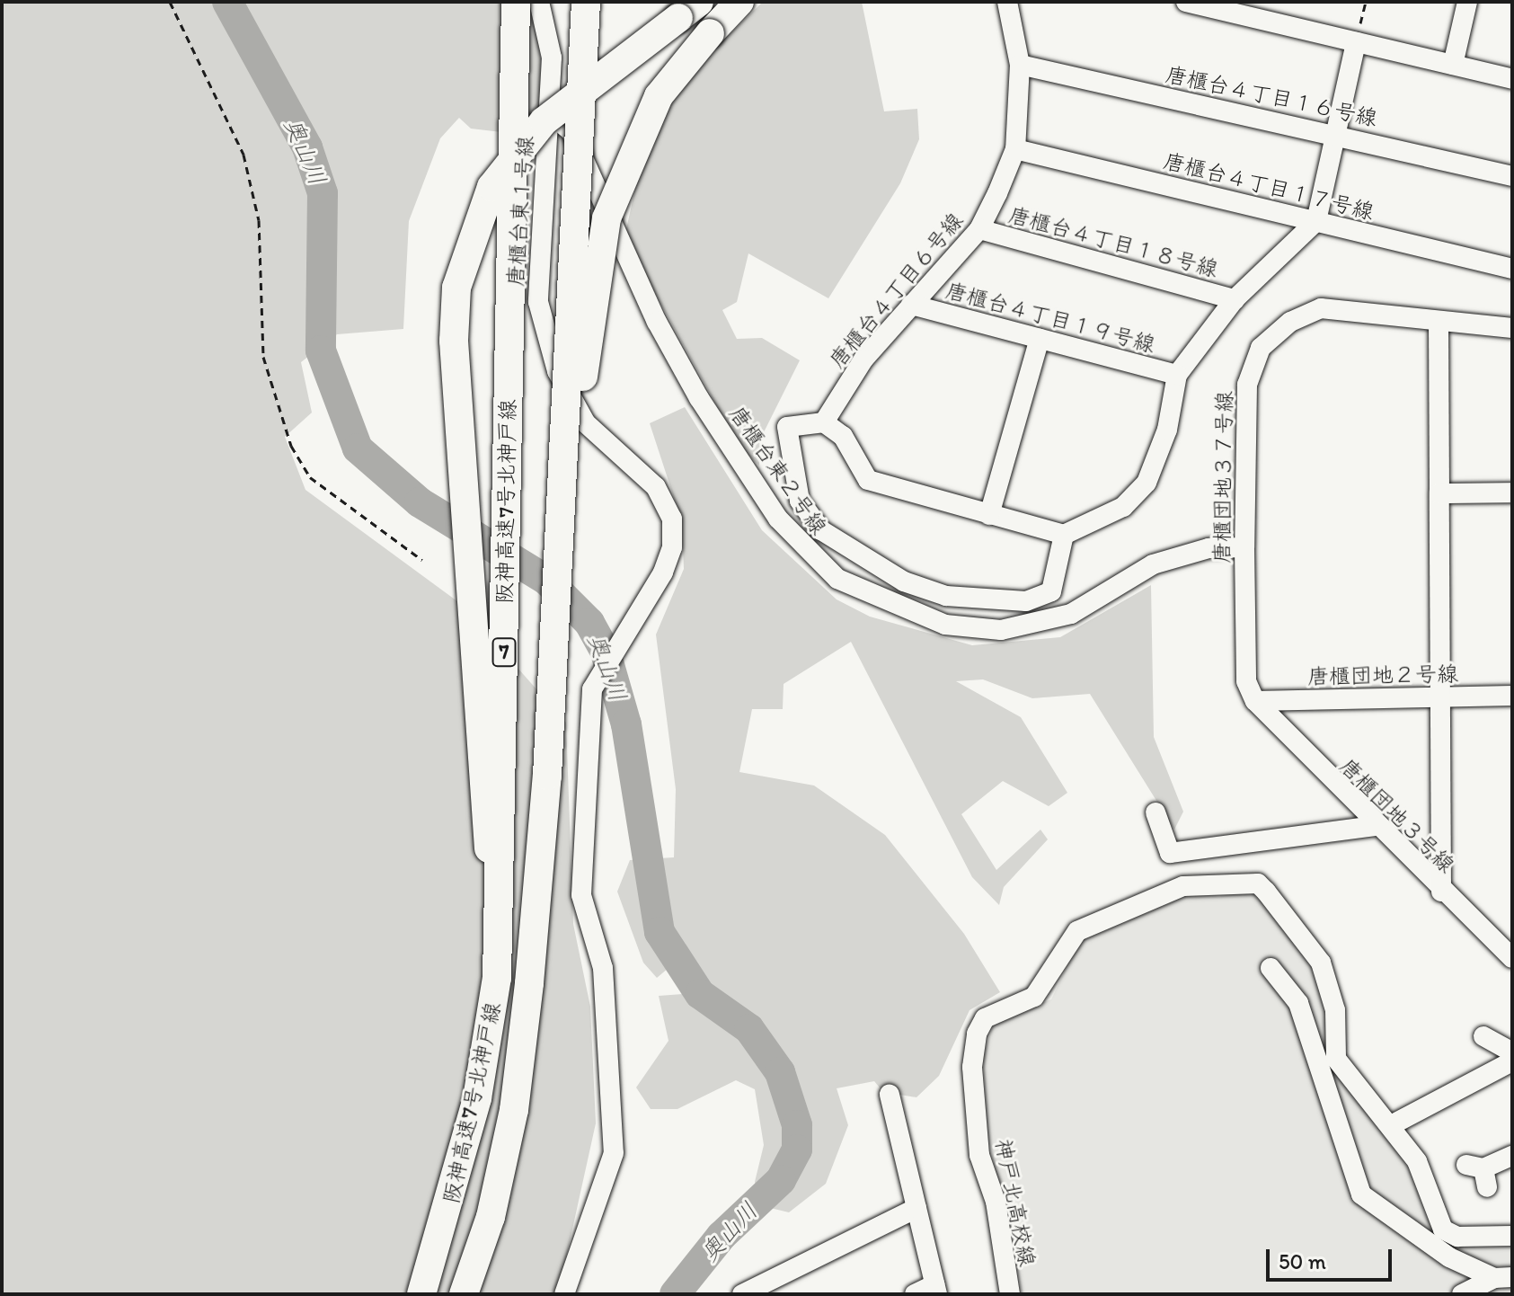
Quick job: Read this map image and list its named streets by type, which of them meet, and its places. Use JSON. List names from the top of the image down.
{
  "streets": {
    "highway": ["阪神高速7号北神戸線", "7"],
    "street": [
      "唐櫃台４丁目１６号線",
      "唐櫃台４丁目１７号線",
      "唐櫃台東１号線",
      "唐櫃台４丁目１８号線",
      "唐櫃台４丁目６号線",
      "唐櫃台４丁目１９号線",
      "唐櫃台東２号線",
      "唐櫃団地３７号線",
      "唐櫃団地２号線",
      "唐櫃団地３号線",
      "神戸北高校線"
    ]
  },
  "crossings": [
    ["唐櫃台４丁目１６号線", "唐櫃台４丁目６号線"],
    ["唐櫃台４丁目１７号線", "唐櫃台４丁目６号線"],
    ["唐櫃台東１号線", "唐櫃台東２号線"],
    ["唐櫃台４丁目１８号線", "唐櫃台４丁目６号線"],
    ["唐櫃台４丁目６号線", "唐櫃台４丁目１９号線"],
    ["唐櫃台東２号線", "唐櫃団地３７号線"],
    ["唐櫃団地３７号線", "唐櫃団地２号線"],
    ["唐櫃団地３７号線", "唐櫃団地３号線"],
    ["唐櫃団地２号線", "唐櫃団地３号線"]
  ],
  "water": ["奥山川"],
  "scale_bar": "50 m"
}
